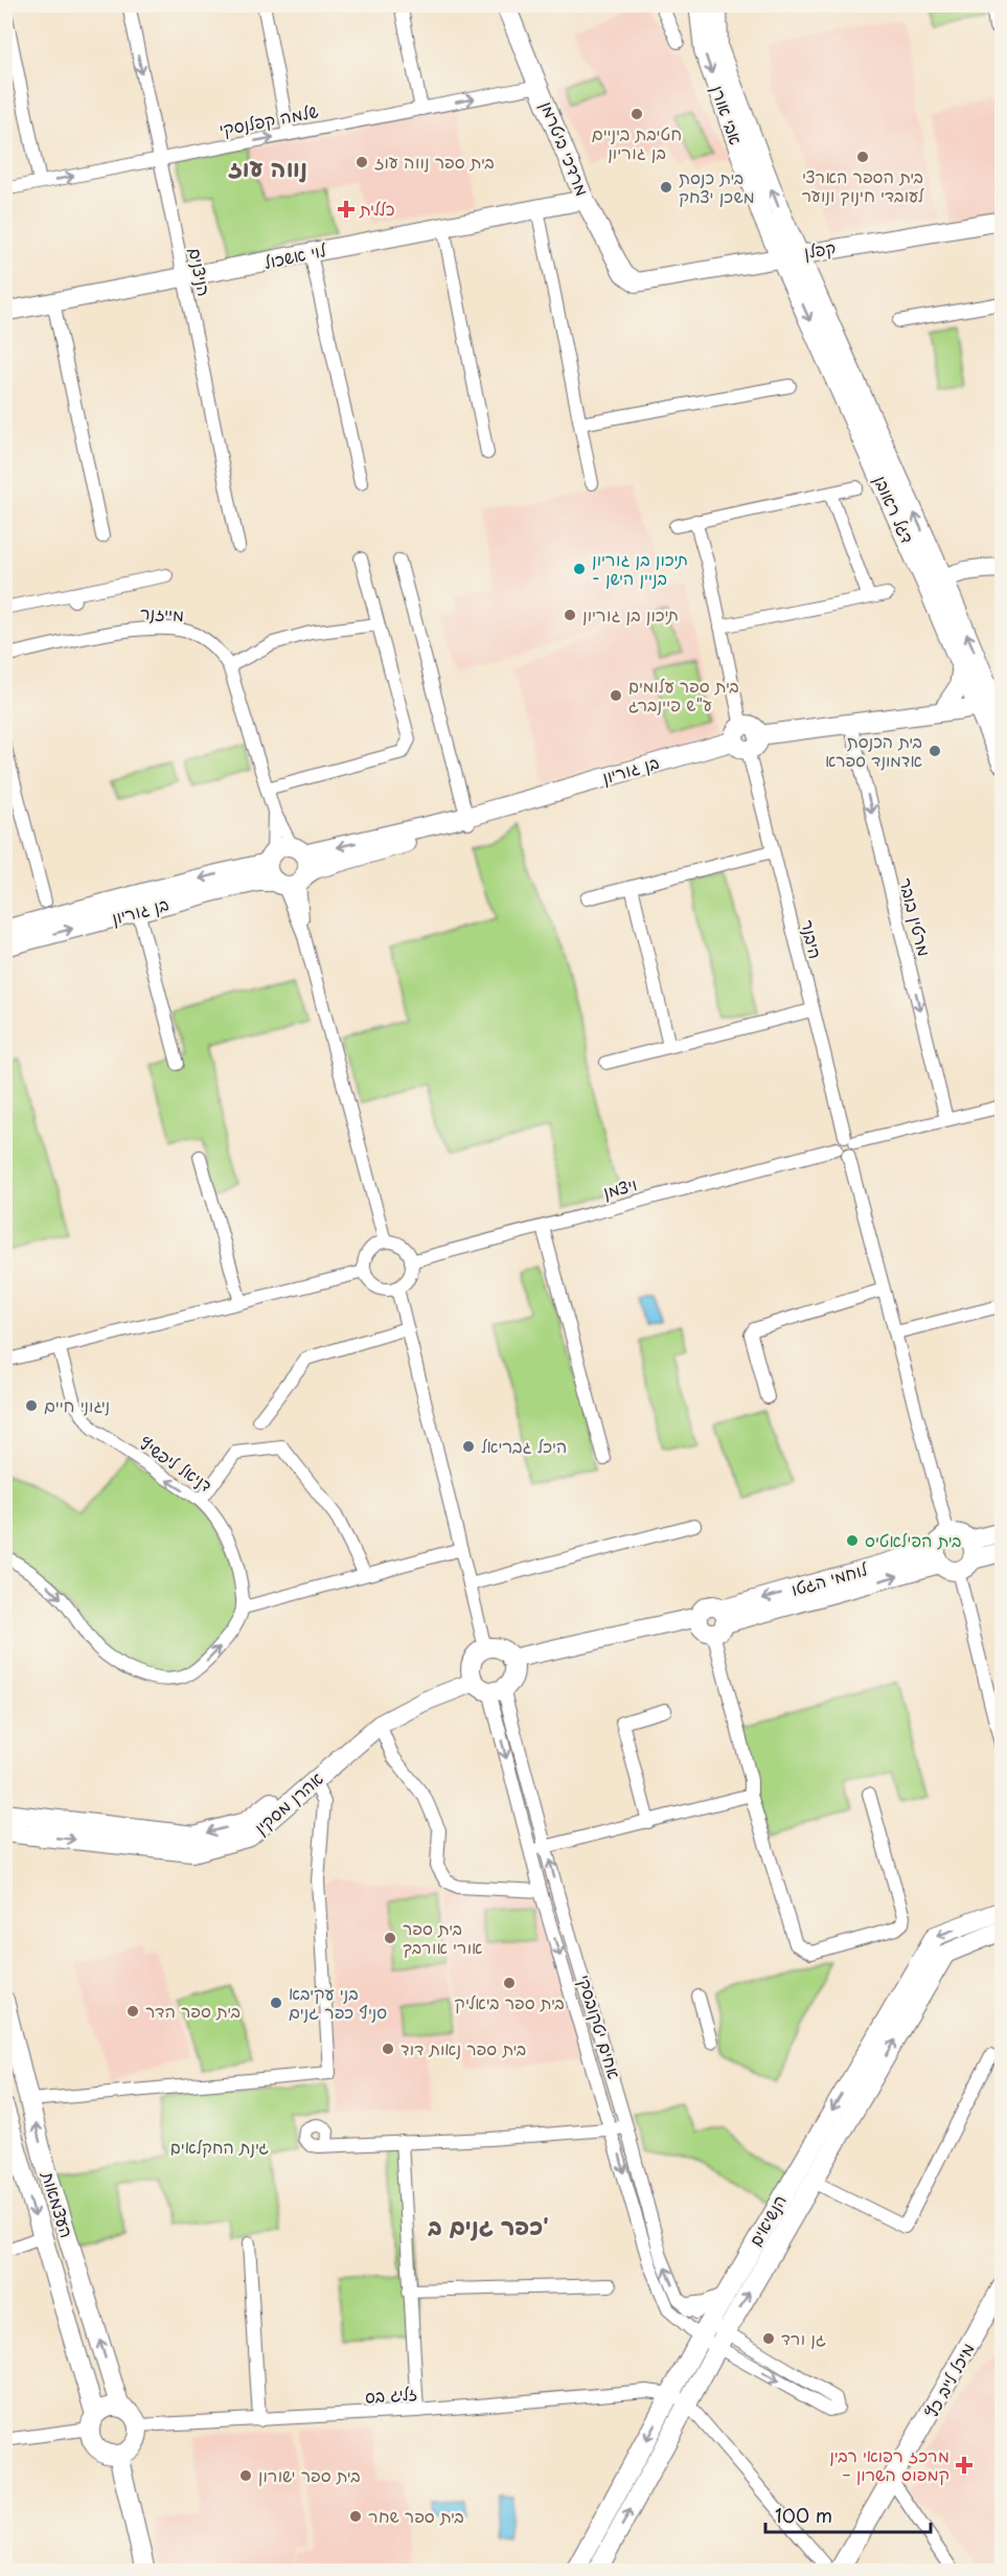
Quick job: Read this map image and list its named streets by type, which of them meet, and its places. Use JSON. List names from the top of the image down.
{
  "streets": {
    "street": [
      "אבי אורן",
      "שלמה קפלנסקי",
      "מרדכי ביטרמן",
      "קפלן",
      "לוי אשכול",
      "הניצנים",
      "דגל ראובן",
      "מייזנר",
      "בן גוריון",
      "מרטין בובר",
      "היבנר",
      "ויצמן",
      "דניאל ליפשיץ",
      "לוחמי הגטו",
      "אהרן מסקין",
      "אחים יטקובסקי",
      "העצמאות",
      "הנשיאים",
      "מיכל לייב כץ",
      "זליג בס"
    ]
  },
  "crossings": [
    ["אבי אורן", "קפלן"],
    ["אבי אורן", "דגל ראובן"],
    ["שלמה קפלנסקי", "מרדכי ביטרמן"],
    ["שלמה קפלנסקי", "הניצנים"],
    ["מרדכי ביטרמן", "קפלן"],
    ["מרדכי ביטרמן", "לוי אשכול"],
    ["קפלן", "דגל ראובן"],
    ["לוי אשכול", "הניצנים"],
    ["דגל ראובן", "בן גוריון"],
    ["מייזנר", "בן גוריון"],
    ["בן גוריון", "מרטין בובר"],
    ["בן גוריון", "היבנר"],
    ["אהרן מסקין", "אחים יטקובסקי"],
    ["אחים יטקובסקי", "הנשיאים"],
    ["העצמאות", "זליג בס"],
    ["הנשיאים", "זליג בס"]
  ],
  "one_way": ["שלמה קפלנסקי", "מרטין בובר", "דניאל ליפשיץ"],
  "districts": ["נווה עוז", "כפר גנים ב'"],
  "parks": ["גינת החקלאים"],
  "places": {
    "other": [
      "חטיבת ביניים בן גוריון",
      "בית הספר הארצי לעובדי חינוך ונוער",
      "בית ספר נווה עוז",
      "בית כנסת משכן יצחק",
      "תיכון בן גוריון - בניין הישן",
      "תיכון בן גוריון",
      "בית ספר עלומים ע\"ש פיינברג",
      "בית הכנסת אדמונד ספרא",
      "ניגוני חיים",
      "היכל גבריאל",
      "בית הפילאטיס",
      "בית ספר אורי אורבך",
      "בית ספר ביאליק",
      "בני עקיבא סניף כפר גנים",
      "בית ספר הדר",
      "בית ספר נאות דוד",
      "גן ורד",
      "בית ספר ישורון",
      "בית ספר שחר"
    ],
    "health": ["כללית", "מרכז רפואי רבין – קמפוס השרון"]
  },
  "scale_bar": "100 m"
}
